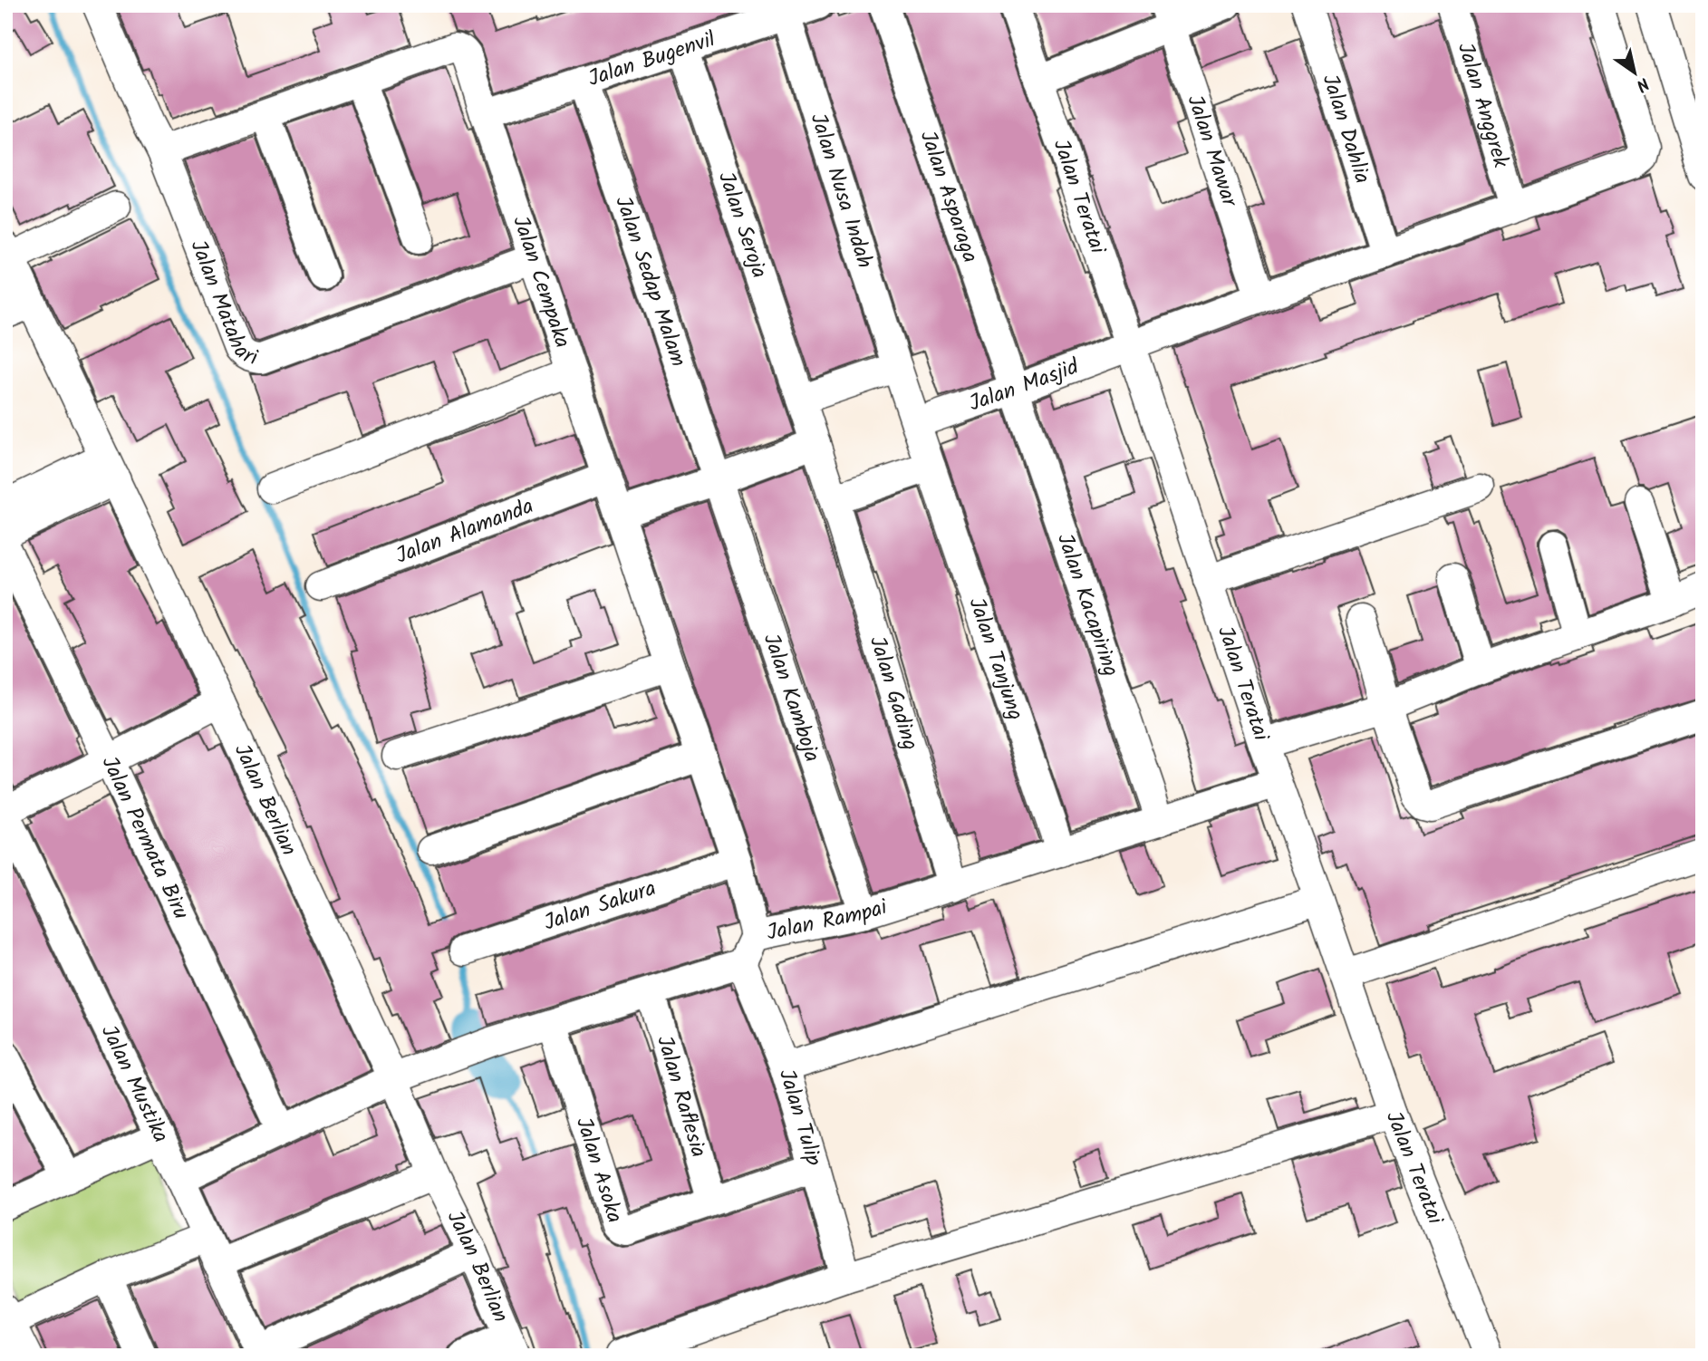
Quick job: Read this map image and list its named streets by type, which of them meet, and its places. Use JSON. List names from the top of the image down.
{
  "streets": {
    "street": [
      "Jalan Bugenvil",
      "Jalan Anggrek",
      "Jalan Dahlia",
      "Jalan Mawar",
      "Jalan Nusa Indah",
      "Jalan Teratai",
      "Jalan Asparaga",
      "Jalan Seroja",
      "Jalan Sedap Malam",
      "Jalan Cempaka",
      "Jalan Matahari",
      "Jalan Masjid",
      "Jalan Alamanda",
      "Jalan Kacapiring",
      "Jalan Tanjung",
      "Jalan Gading",
      "Jalan Kamboja",
      "Jalan Berlian",
      "Jalan Permata Biru",
      "Jalan Sakura",
      "Jalan Rampai",
      "Jalan Mustika",
      "Jalan Raflesia",
      "Jalan Tulip",
      "Jalan Asoka"
    ]
  },
  "crossings": [
    ["Jalan Bugenvil", "Jalan Nusa Indah"],
    ["Jalan Bugenvil", "Jalan Seroja"],
    ["Jalan Bugenvil", "Jalan Sedap Malam"],
    ["Jalan Bugenvil", "Jalan Cempaka"],
    ["Jalan Anggrek", "Jalan Masjid"],
    ["Jalan Dahlia", "Jalan Masjid"],
    ["Jalan Mawar", "Jalan Masjid"],
    ["Jalan Nusa Indah", "Jalan Masjid"],
    ["Jalan Nusa Indah", "Jalan Tanjung"],
    ["Jalan Teratai", "Jalan Masjid"],
    ["Jalan Teratai", "Jalan Rampai"],
    ["Jalan Asparaga", "Jalan Masjid"],
    ["Jalan Asparaga", "Jalan Kacapiring"],
    ["Jalan Seroja", "Jalan Gading"],
    ["Jalan Sedap Malam", "Jalan Kamboja"],
    ["Jalan Cempaka", "Jalan Matahari"],
    ["Jalan Cempaka", "Jalan Alamanda"],
    ["Jalan Masjid", "Jalan Kacapiring"],
    ["Jalan Masjid", "Jalan Tanjung"],
    ["Jalan Kacapiring", "Jalan Rampai"],
    ["Jalan Tanjung", "Jalan Rampai"],
    ["Jalan Gading", "Jalan Rampai"],
    ["Jalan Kamboja", "Jalan Rampai"],
    ["Jalan Berlian", "Jalan Rampai"],
    ["Jalan Permata Biru", "Jalan Rampai"],
    ["Jalan Rampai", "Jalan Mustika"],
    ["Jalan Rampai", "Jalan Raflesia"],
    ["Jalan Rampai", "Jalan Tulip"],
    ["Jalan Rampai", "Jalan Asoka"],
    ["Jalan Raflesia", "Jalan Asoka"],
    ["Jalan Tulip", "Jalan Asoka"]
  ],
  "north": "bottom right"
}
